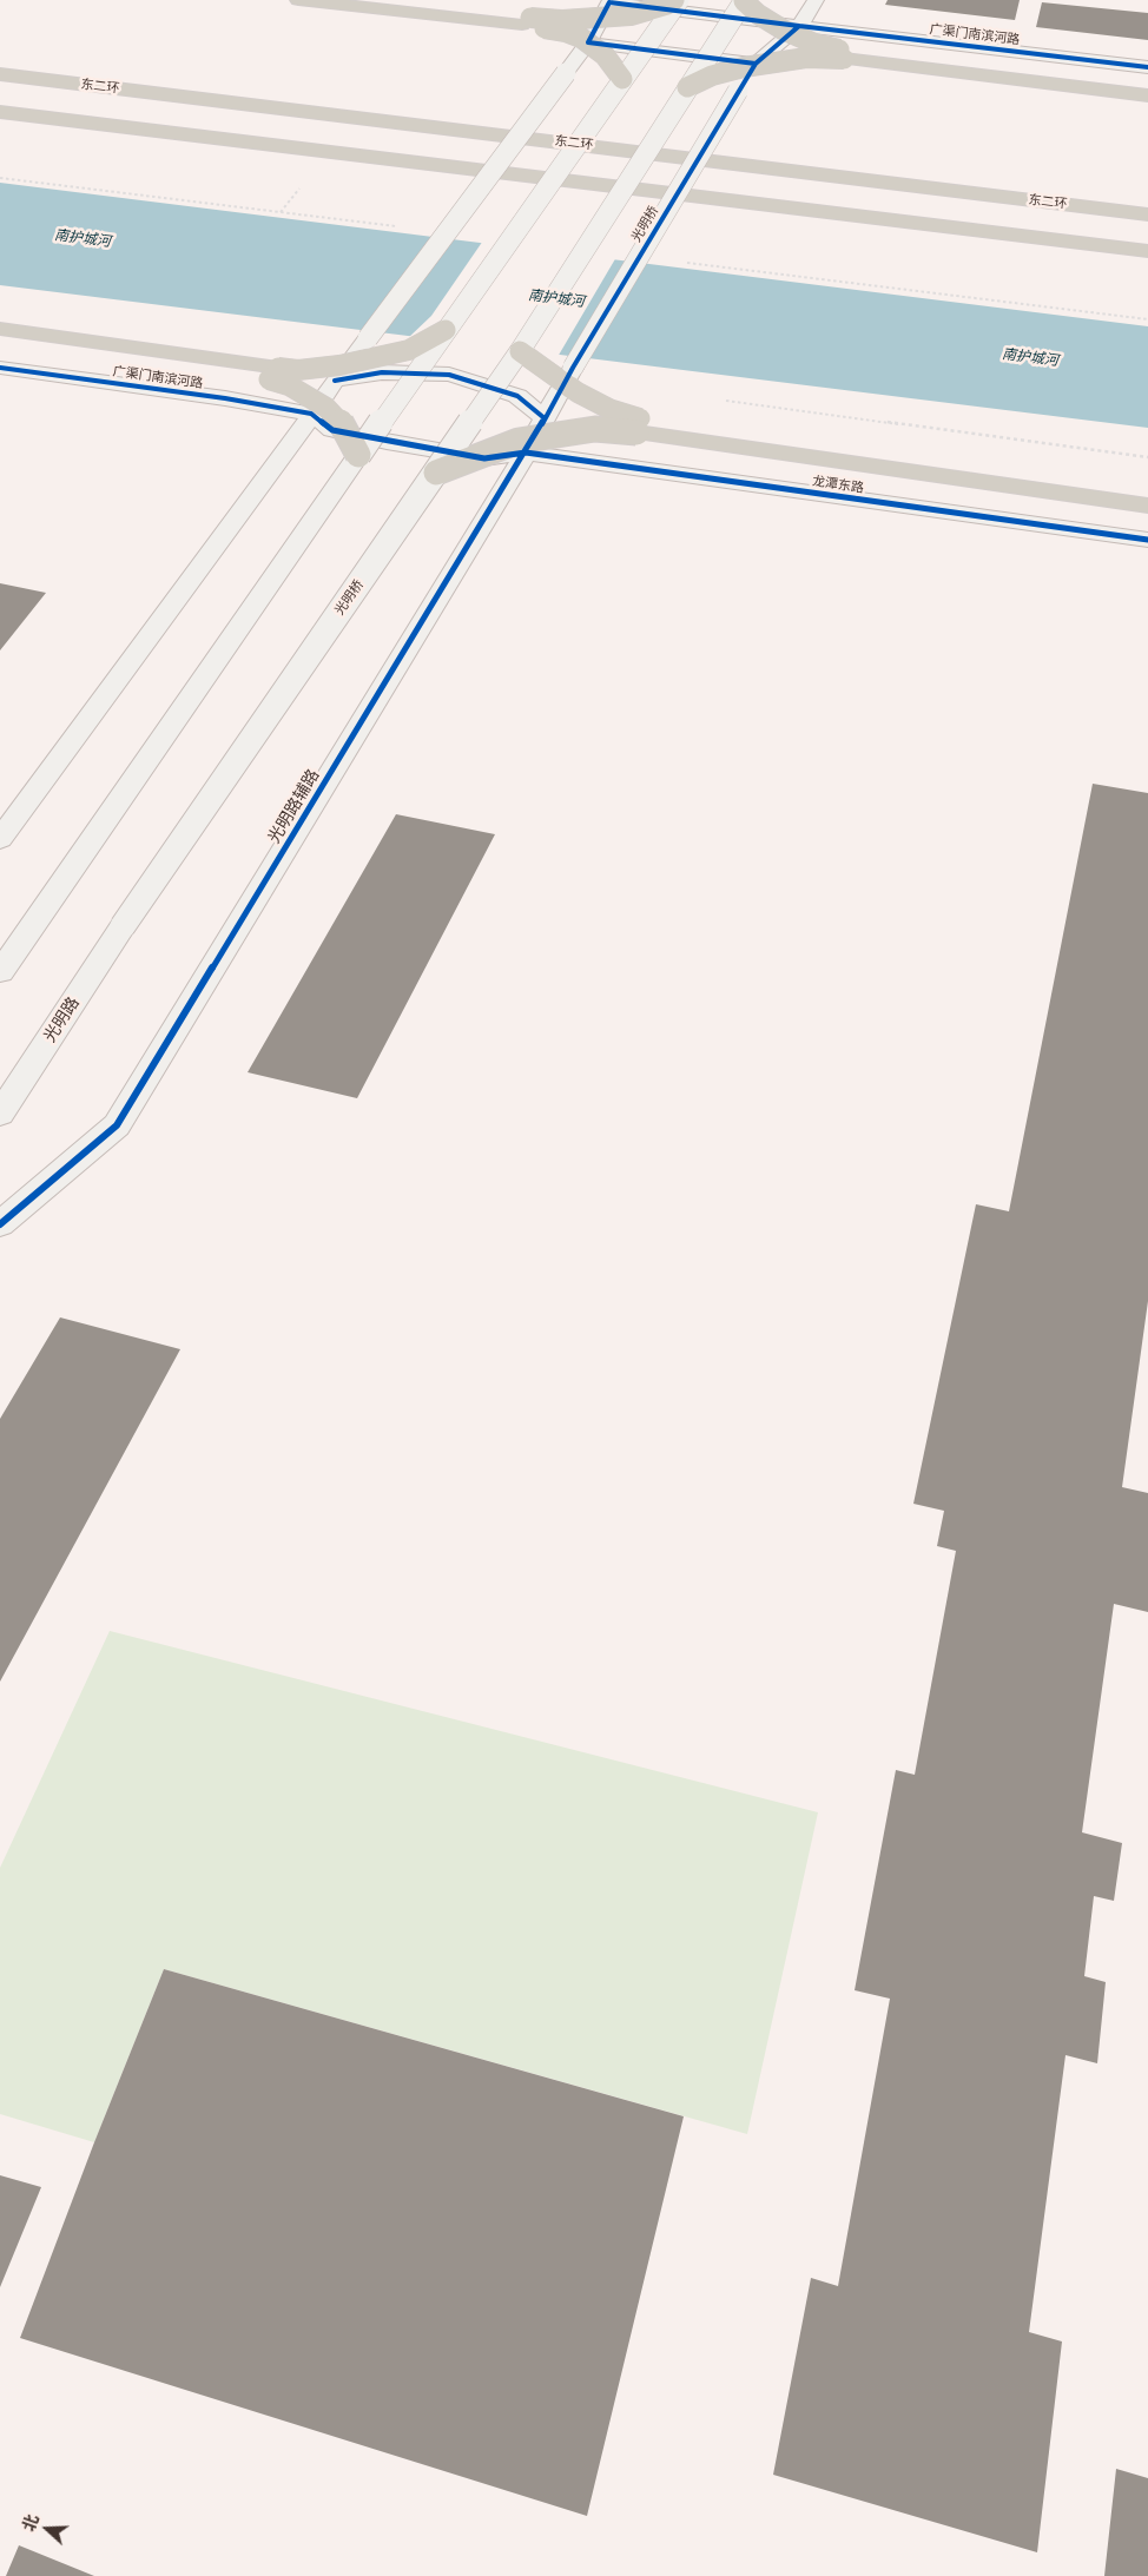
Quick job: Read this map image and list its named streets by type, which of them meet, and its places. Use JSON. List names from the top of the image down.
{
  "streets": {
    "highway": ["东二环"],
    "street": [
      "广渠门南滨河路",
      "光明桥",
      "龙潭东路",
      "光明路辅路",
      "光明路"
    ]
  },
  "crossings": [
    ["广渠门南滨河路", "光明桥"],
    ["广渠门南滨河路", "龙潭东路"],
    ["光明桥", "光明路辅路"],
    ["光明桥", "光明路"],
    ["龙潭东路", "光明路辅路"]
  ],
  "water": ["南护城河"],
  "north": "left"
}
